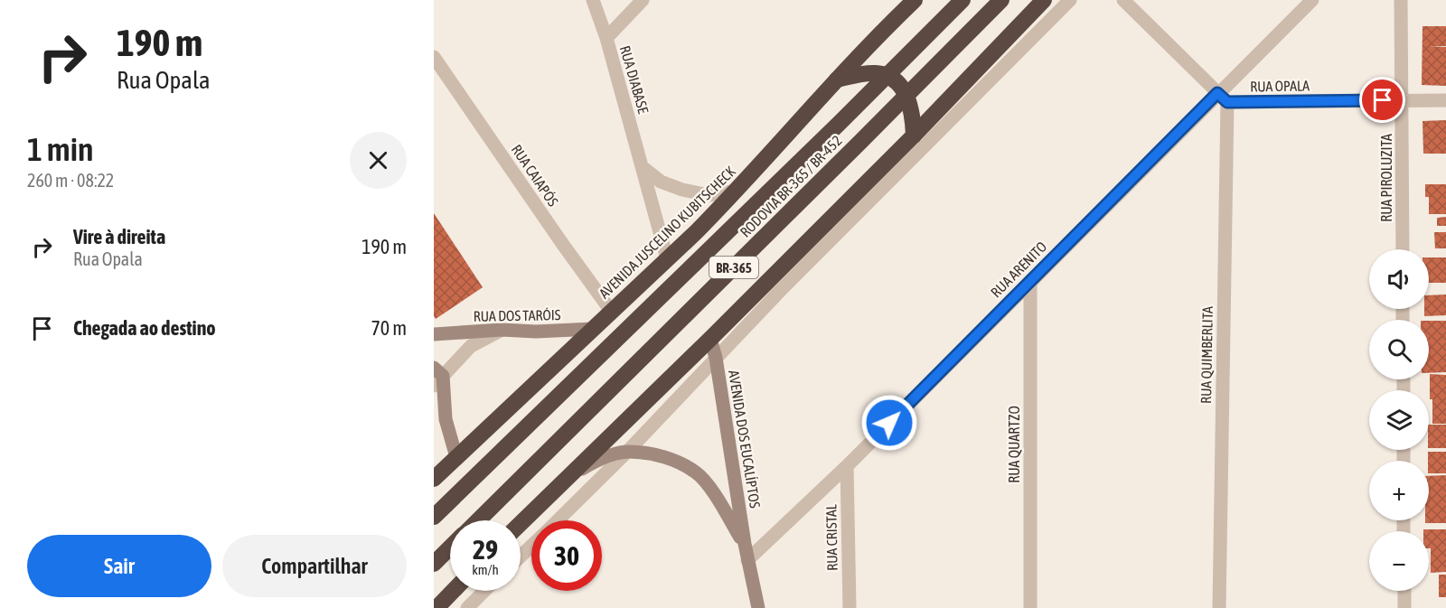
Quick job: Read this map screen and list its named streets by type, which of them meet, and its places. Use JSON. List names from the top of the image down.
{
  "streets": {
    "highway": ["RODOVIA BR-365 / BR-452", "AVENIDA JUSCELINO KUBITSCHECK", "BR-365"],
    "street": [
      "RUA DIABASE",
      "RUA OPALA",
      "RUA CAIAPÓS",
      "RUA PIROLUZITA",
      "RUA ARENITO",
      "RUA DOS TARÓIS",
      "RUA QUIMBERLITA",
      "AVENIDA DOS EUCALÍPTOS",
      "RUA QUARTZO",
      "RUA CRISTAL"
    ]
  },
  "crossings": [
    ["RUA DIABASE", "AVENIDA JUSCELINO KUBITSCHECK"],
    ["RUA OPALA", "RUA PIROLUZITA"],
    ["RUA OPALA", "RUA ARENITO"],
    ["RUA OPALA", "RUA QUIMBERLITA"],
    ["RUA CAIAPÓS", "AVENIDA JUSCELINO KUBITSCHECK"],
    ["AVENIDA JUSCELINO KUBITSCHECK", "RUA DOS TARÓIS"],
    ["BR-365", "AVENIDA DOS EUCALÍPTOS"],
    ["RUA ARENITO", "RUA QUIMBERLITA"],
    ["RUA ARENITO", "AVENIDA DOS EUCALÍPTOS"],
    ["RUA ARENITO", "RUA QUARTZO"],
    ["RUA ARENITO", "RUA CRISTAL"]
  ],
  "page": {
    "turn": ["190 m", "Rua Opala"],
    "heading": ["1 min", "260 m · 08:22"],
    "list": [
      {
        "name": "Vire à direita",
        "note": "Rua Opala",
        "value": "190 m"
      },
      {
        "name": "Chegada ao destino",
        "value": "70 m"
      }
    ],
    "map_buttons": ["+", "−"],
    "speed": "29 km/h",
    "limit": "30",
    "buttons": ["Sair", "Compartilhar"]
  }
}
